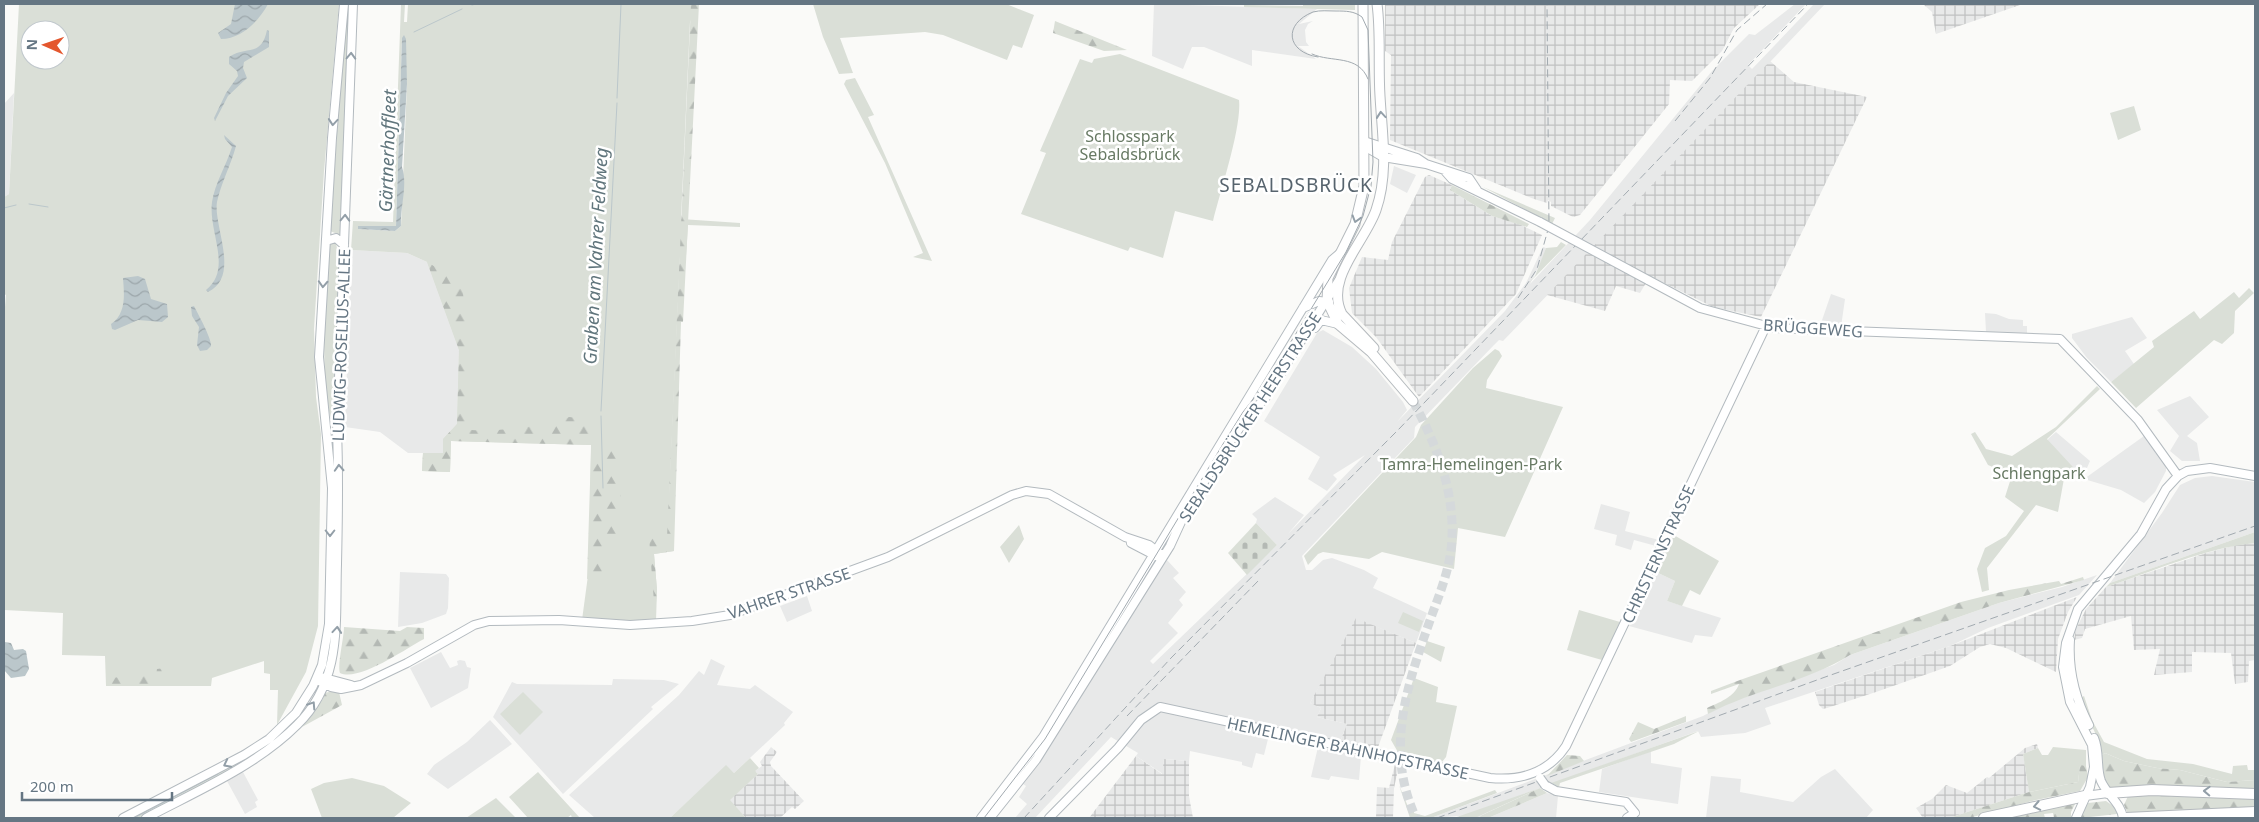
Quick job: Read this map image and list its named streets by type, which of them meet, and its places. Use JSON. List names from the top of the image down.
{
  "streets": {
    "main road": [
      "BRÜGGEWEG",
      "LUDWIG-ROSELIUS-ALLEE",
      "SEBALDSBRÜCKER HEERSTRASSE",
      "CHRISTERNSTRASSE",
      "VAHRER STRASSE",
      "HEMELINGER BAHNHOFSTRASSE"
    ]
  },
  "crossings": [
    ["BRÜGGEWEG", "SEBALDSBRÜCKER HEERSTRASSE"],
    ["BRÜGGEWEG", "CHRISTERNSTRASSE"],
    ["LUDWIG-ROSELIUS-ALLEE", "VAHRER STRASSE"],
    ["CHRISTERNSTRASSE", "HEMELINGER BAHNHOFSTRASSE"]
  ],
  "districts": ["SEBALDSBRÜCK"],
  "water": ["Gärtnerhoffleet", "Graben am Vahrer Feldweg"],
  "parks": ["Schlosspark Sebaldsbrück", "Tamra-Hemelingen-Park", "Schlengpark"],
  "scale_bar": "200 m",
  "north": "left"
}
